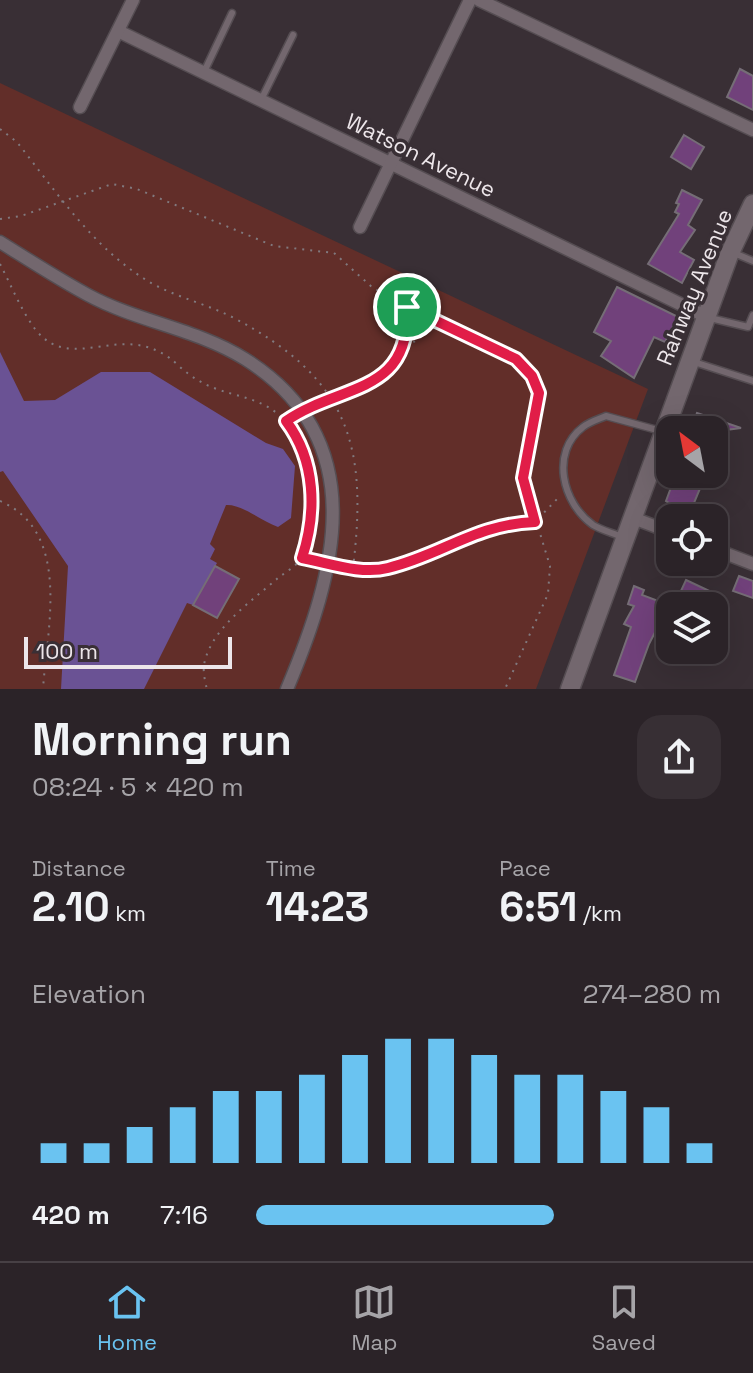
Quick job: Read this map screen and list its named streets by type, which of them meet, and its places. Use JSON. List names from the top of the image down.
{
  "streets": {
    "main road": ["Rahway Avenue"],
    "street": ["Watson Avenue"]
  },
  "crossings": [
    ["Watson Avenue", "Rahway Avenue"]
  ],
  "scale_bar": "100 m",
  "north": "top left",
  "page": {
    "scale": "100 m",
    "heading": ["Morning run", "08:24 · 5 × 420 m"],
    "stats": [
      ["Distance", "2.10 km"],
      ["Time", "14:23"],
      ["Pace", "6:51 /km"]
    ],
    "chart": ["Elevation", "274–280 m"],
    "list": [
      {
        "name": "420 m",
        "note": "7:16"
      }
    ],
    "tabs": ["Home", "Map", "Saved"]
  }
}
